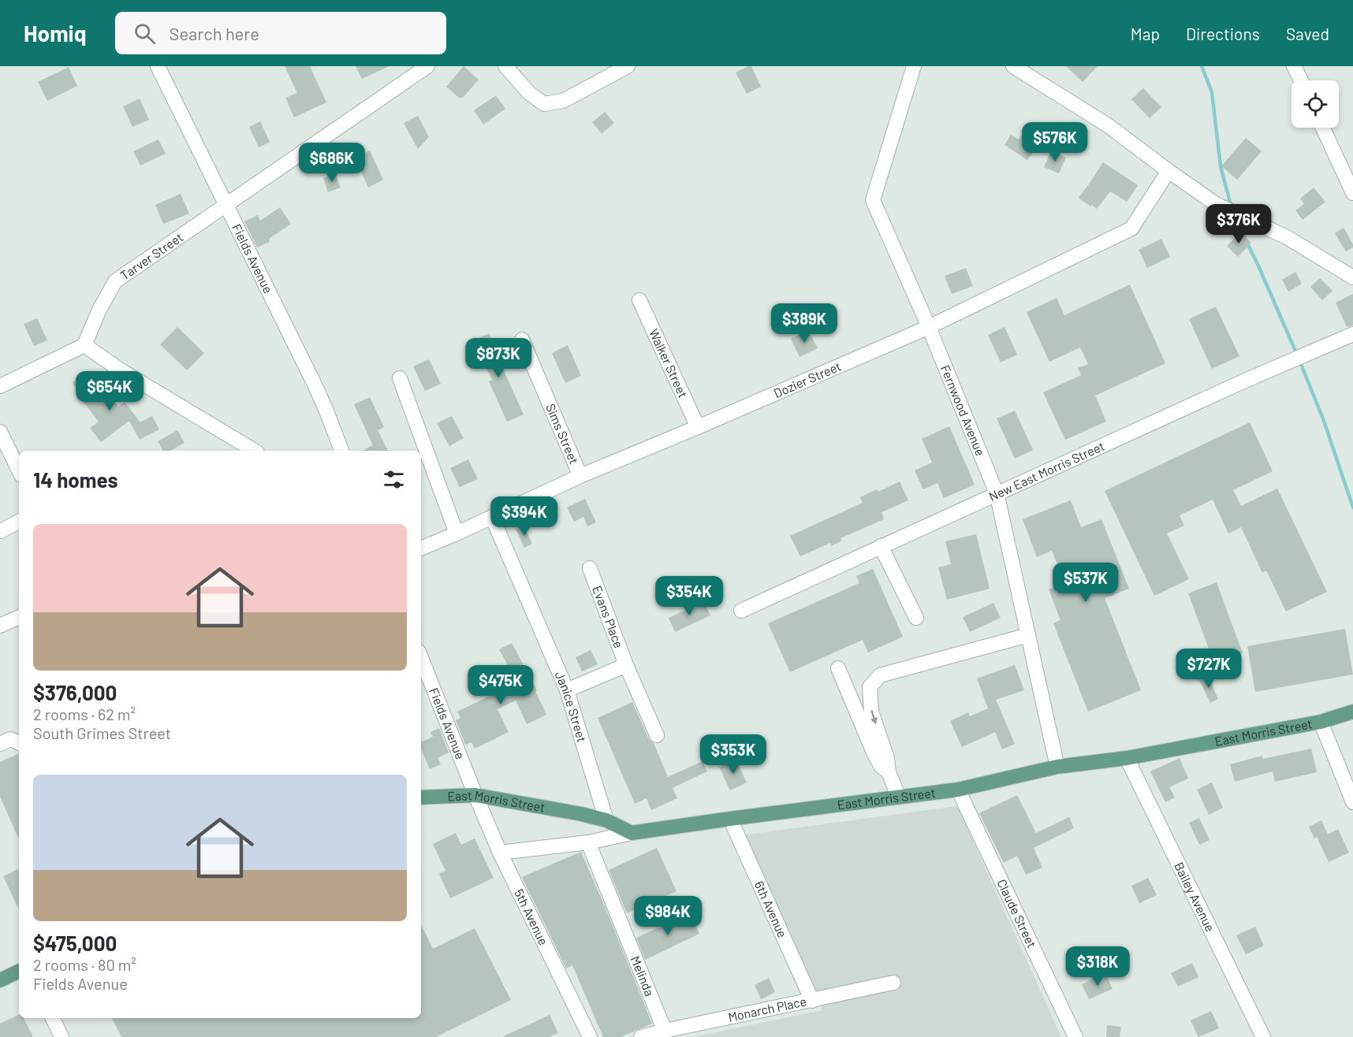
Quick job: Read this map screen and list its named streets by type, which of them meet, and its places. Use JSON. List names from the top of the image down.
{
  "streets": {
    "main road": ["East Morris Street"],
    "street": [
      "Tarver Street",
      "Fields Avenue",
      "Walker Street",
      "Dozier Street",
      "Fernwood Avenue",
      "Sims Street",
      "New East Morris Street",
      "Evans Place",
      "Janice Street",
      "Bailey Avenue",
      "6th Avenue",
      "Claude Street",
      "5th Avenue",
      "Melinda",
      "Monarch Place"
    ]
  },
  "crossings": [
    ["Tarver Street", "Fields Avenue"],
    ["Fields Avenue", "East Morris Street"],
    ["Fields Avenue", "5th Avenue"],
    ["Walker Street", "Dozier Street"],
    ["Dozier Street", "Fernwood Avenue"],
    ["Dozier Street", "Sims Street"],
    ["Dozier Street", "Janice Street"],
    ["Fernwood Avenue", "New East Morris Street"],
    ["Fernwood Avenue", "East Morris Street"],
    ["Evans Place", "Janice Street"],
    ["Janice Street", "East Morris Street"],
    ["East Morris Street", "Bailey Avenue"],
    ["East Morris Street", "6th Avenue"],
    ["East Morris Street", "Claude Street"],
    ["East Morris Street", "5th Avenue"],
    ["6th Avenue", "Monarch Place"],
    ["Melinda", "Monarch Place"]
  ],
  "page": {
    "header": "Homiq",
    "search": "Search here",
    "nav": ["Map", "Directions", "Saved"],
    "price": [
      "$576K",
      "$686K",
      "$376K",
      "$389K",
      "$873K",
      "$654K",
      "$394K",
      "$537K",
      "$354K",
      "$727K",
      "$475K",
      "$353K",
      "$984K",
      "$318K"
    ],
    "heading": "14 homes",
    "list": [
      {
        "name": "$376,000",
        "note": "2 rooms · 62 m² · South Grimes Street"
      },
      {
        "name": "$475,000",
        "note": "2 rooms · 80 m² · Fields Avenue"
      }
    ]
  }
}
